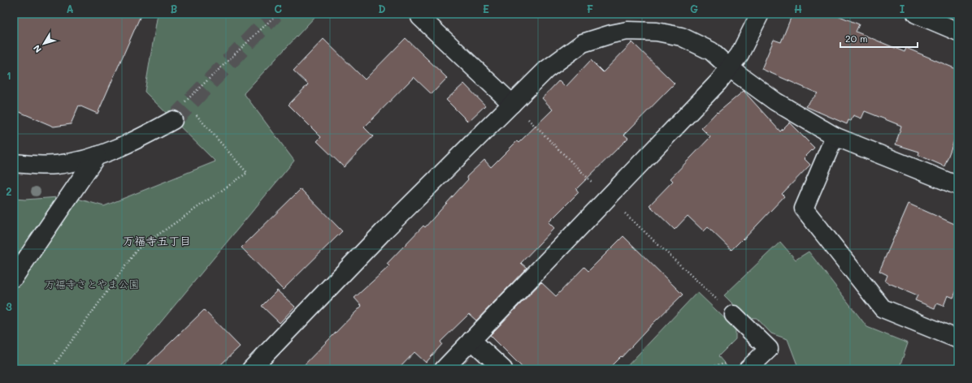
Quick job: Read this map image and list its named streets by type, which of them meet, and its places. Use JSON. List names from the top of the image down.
{
  "districts": ["万福寺五丁目"],
  "parks": ["万福寺さとやま公園"],
  "scale_bar": "20 m",
  "north": "bottom left",
  "grid": {
    "columns": [
      "A",
      "B",
      "C",
      "D",
      "E",
      "F",
      "G",
      "H",
      "I"
    ],
    "rows": ["1", "2", "3"]
  }
}
